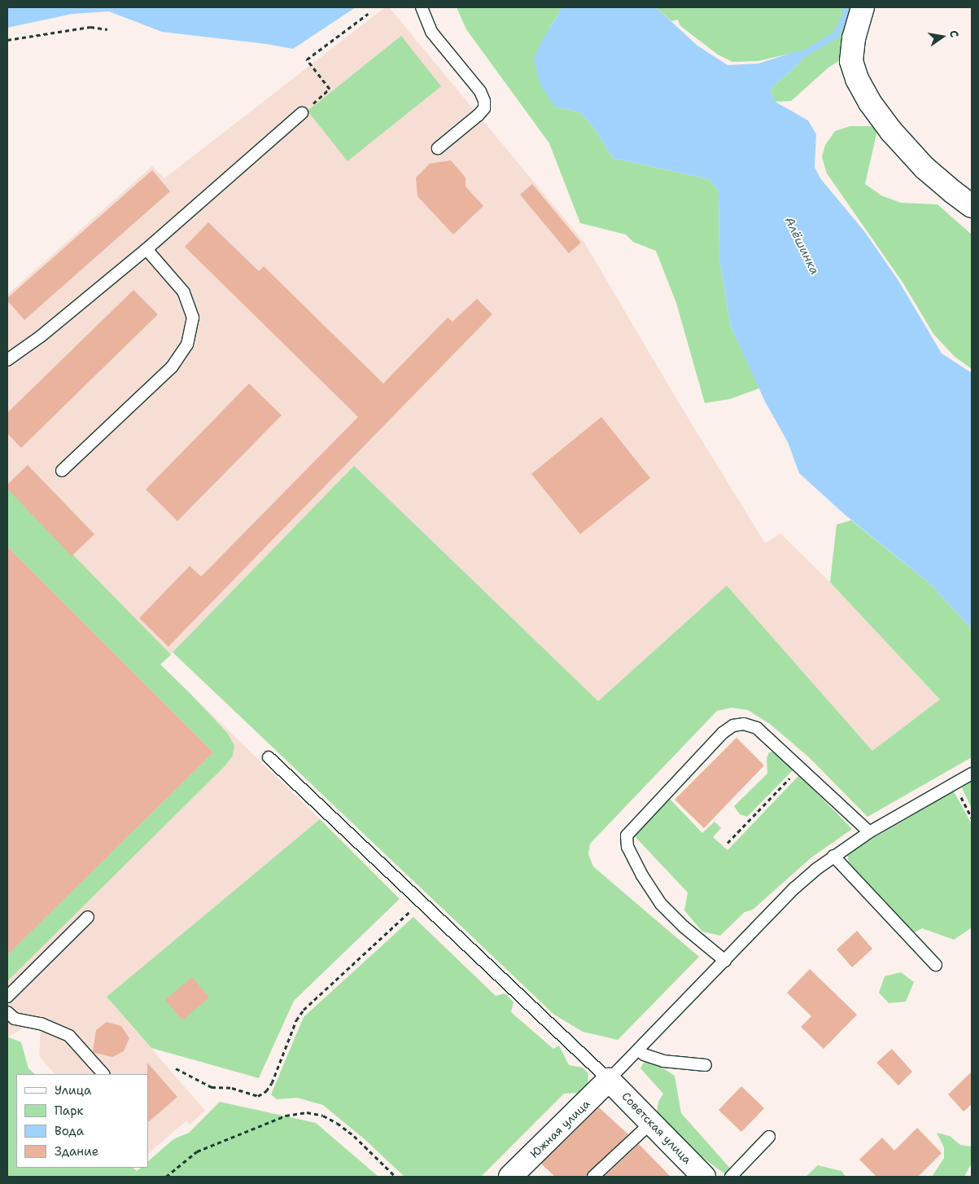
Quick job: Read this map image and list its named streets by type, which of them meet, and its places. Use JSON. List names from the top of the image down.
{
  "streets": {
    "street": ["Советская улица", "Южная улица"]
  },
  "crossings": [
    ["Советская улица", "Южная улица"]
  ],
  "water": ["Алёшинка"],
  "legend": [
    "Улица",
    "Парк",
    "Вода",
    "Здание"
  ],
  "north": "right"
}
